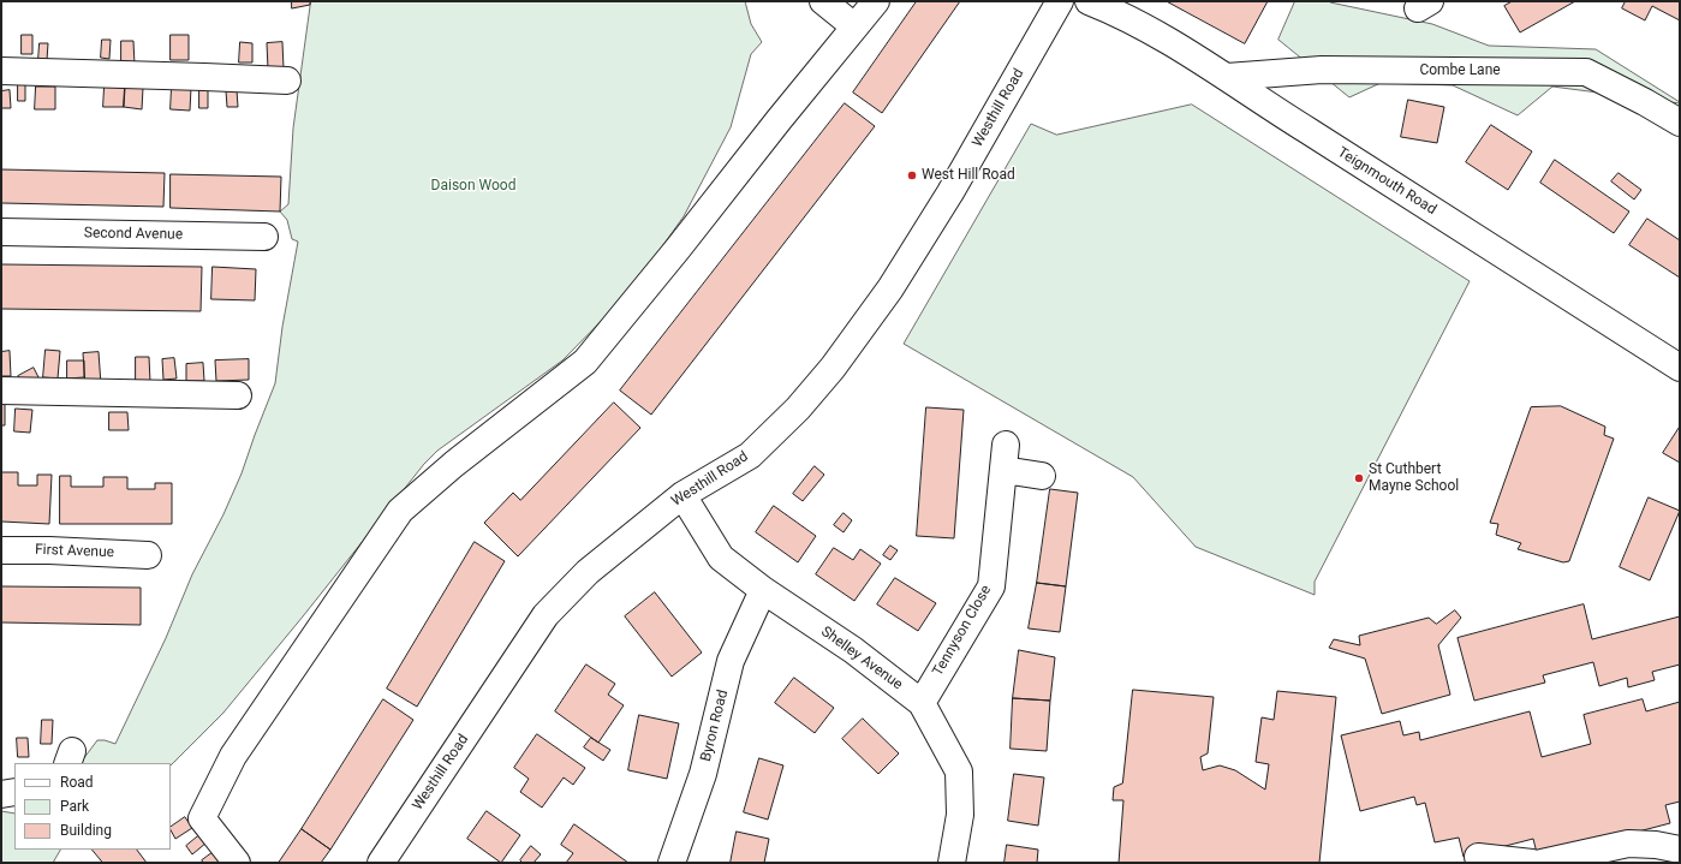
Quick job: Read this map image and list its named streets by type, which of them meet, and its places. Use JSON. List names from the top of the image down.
{
  "streets": {
    "street": [
      "Combe Lane",
      "Westhill Road",
      "Teignmouth Road",
      "Second Avenue",
      "First Avenue",
      "Tennyson Close",
      "Shelley Avenue",
      "Byron Road"
    ]
  },
  "crossings": [
    ["Combe Lane", "Teignmouth Road"],
    ["Westhill Road", "Shelley Avenue"],
    ["Tennyson Close", "Shelley Avenue"],
    ["Shelley Avenue", "Byron Road"]
  ],
  "parks": ["Daison Wood"],
  "places": ["West Hill Road", "St Cuthbert Mayne School"],
  "legend": ["Road", "Park", "Building"]
}
